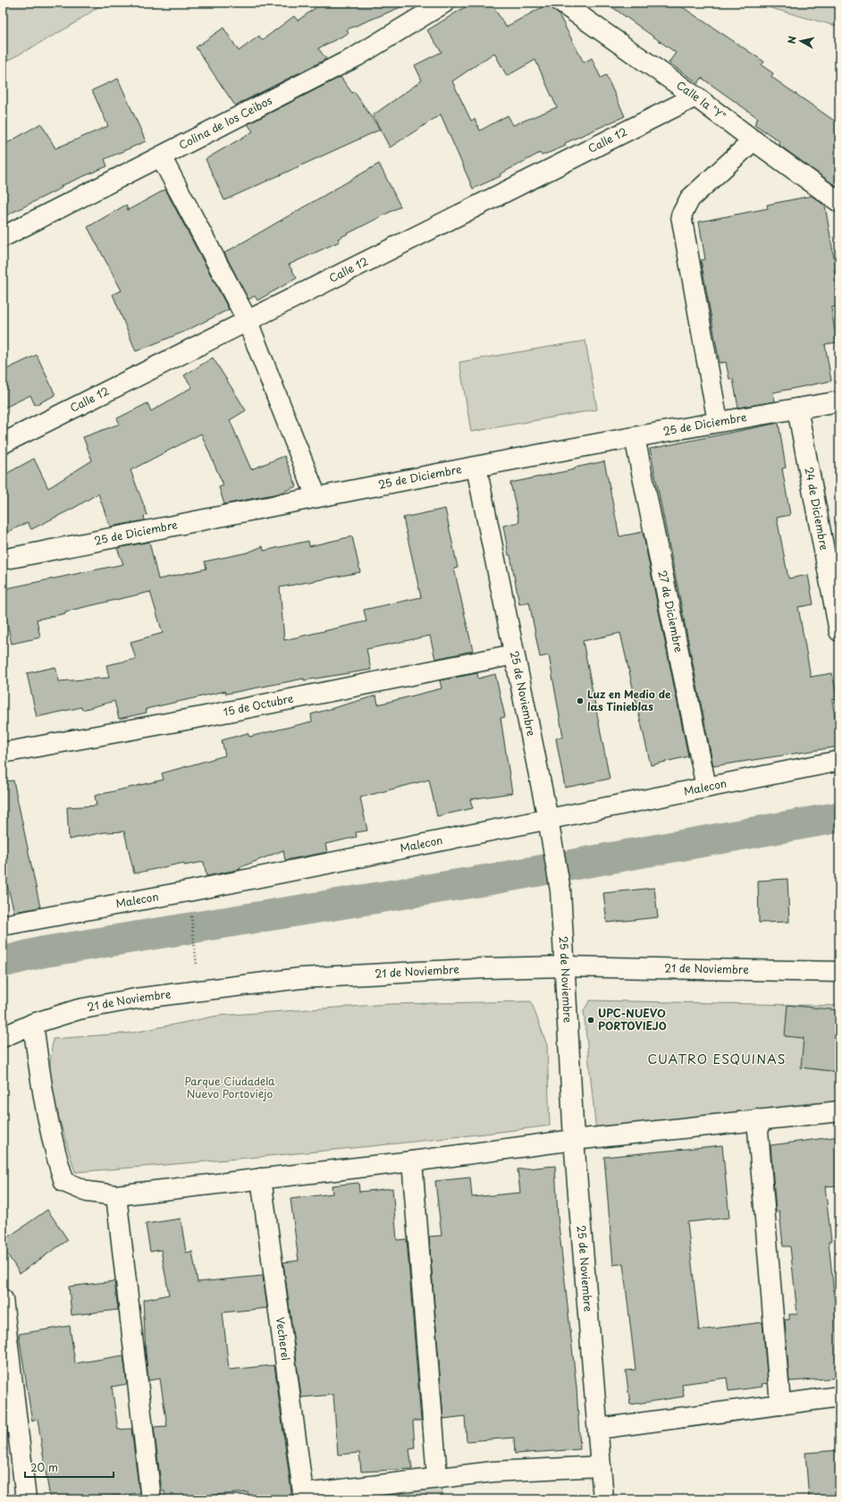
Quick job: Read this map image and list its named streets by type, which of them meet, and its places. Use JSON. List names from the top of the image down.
{
  "streets": {
    "street": [
      "Calle la \"Y\"",
      "Colina de los Ceibos",
      "Calle 12",
      "25 de Diciembre",
      "24 de Diciembre",
      "27 de Diciembre",
      "25 de Noviembre",
      "15 de Octubre",
      "Malecon",
      "21 de Noviembre",
      "Vecherel"
    ]
  },
  "crossings": [
    ["Calle la \"Y\"", "Calle 12"],
    ["25 de Diciembre", "24 de Diciembre"],
    ["25 de Diciembre", "27 de Diciembre"],
    ["25 de Diciembre", "25 de Noviembre"],
    ["27 de Diciembre", "Malecon"],
    ["25 de Noviembre", "15 de Octubre"],
    ["25 de Noviembre", "Malecon"],
    ["25 de Noviembre", "21 de Noviembre"]
  ],
  "districts": ["CUATRO ESQUINAS"],
  "parks": ["Parque Ciudadela Nuevo Portoviejo"],
  "places": ["Luz en Medio de las Tinieblas", "UPC-NUEVO PORTOVIEJO"],
  "scale_bar": "20 m",
  "north": "left"
}
